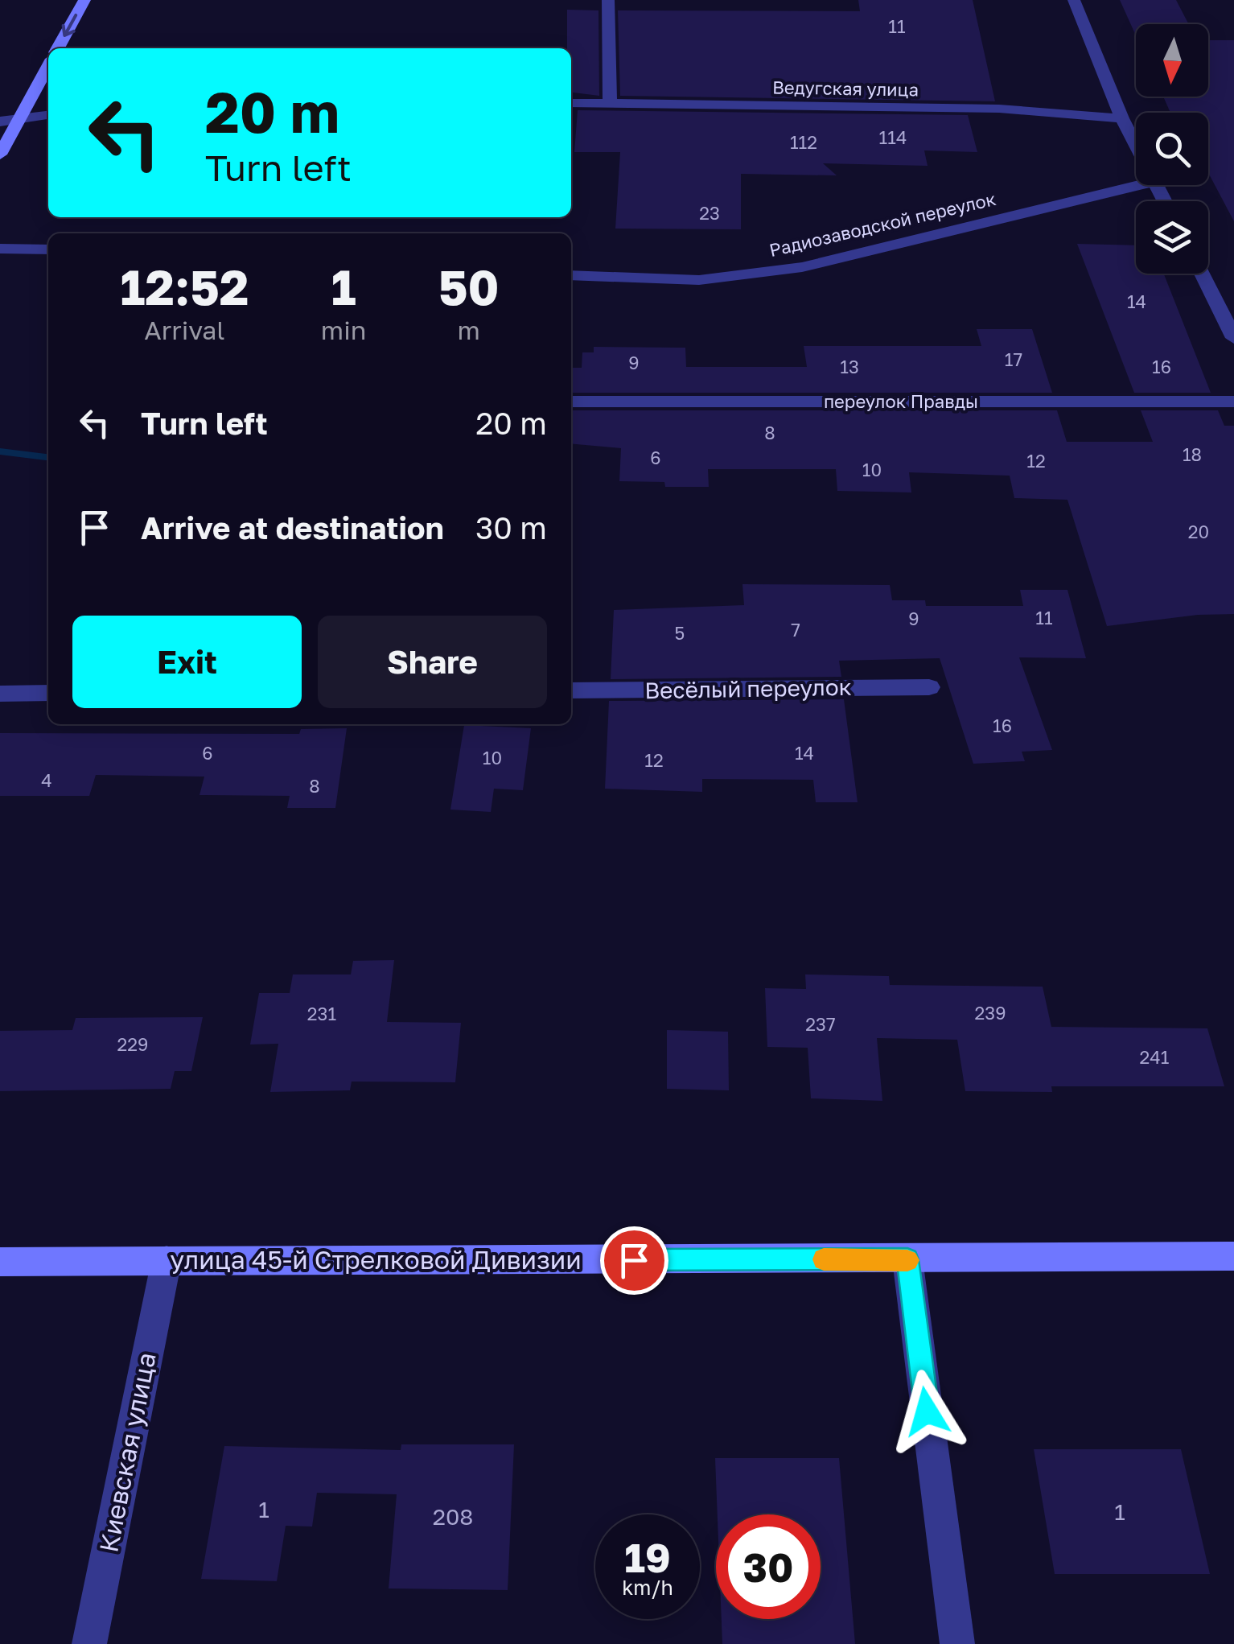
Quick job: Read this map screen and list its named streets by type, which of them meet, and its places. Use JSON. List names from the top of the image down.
{
  "streets": {
    "main road": ["улица 45-й Стрелковой Дивизии"],
    "street": [
      "Ведугская улица",
      "Радиозаводской переулок",
      "переулок Правды",
      "Весёлый переулок",
      "Киевская улица"
    ]
  },
  "crossings": [
    ["улица 45-й Стрелковой Дивизии", "Киевская улица"]
  ],
  "house_numbers": [
    "11",
    "114",
    "112",
    "23",
    "14",
    "17",
    "9",
    "13",
    "16",
    "8",
    "18",
    "6",
    "12",
    "10",
    "20",
    "11",
    "9",
    "7",
    "5",
    "16",
    "6",
    "14",
    "10",
    "12",
    "4",
    "8",
    "239",
    "231",
    "237",
    "229",
    "241",
    "1",
    "1",
    "208"
  ],
  "north": "bottom",
  "page": {
    "turn": ["20 m", "Turn left"],
    "eta": [
      "12:52",
      "Arrival",
      "1",
      "min",
      "50",
      "m"
    ],
    "list": [
      {
        "name": "Turn left",
        "value": "20 m"
      },
      {
        "name": "Arrive at destination",
        "value": "30 m"
      }
    ],
    "buttons": ["Exit", "Share"],
    "speed": "19 km/h",
    "limit": "30"
  }
}
